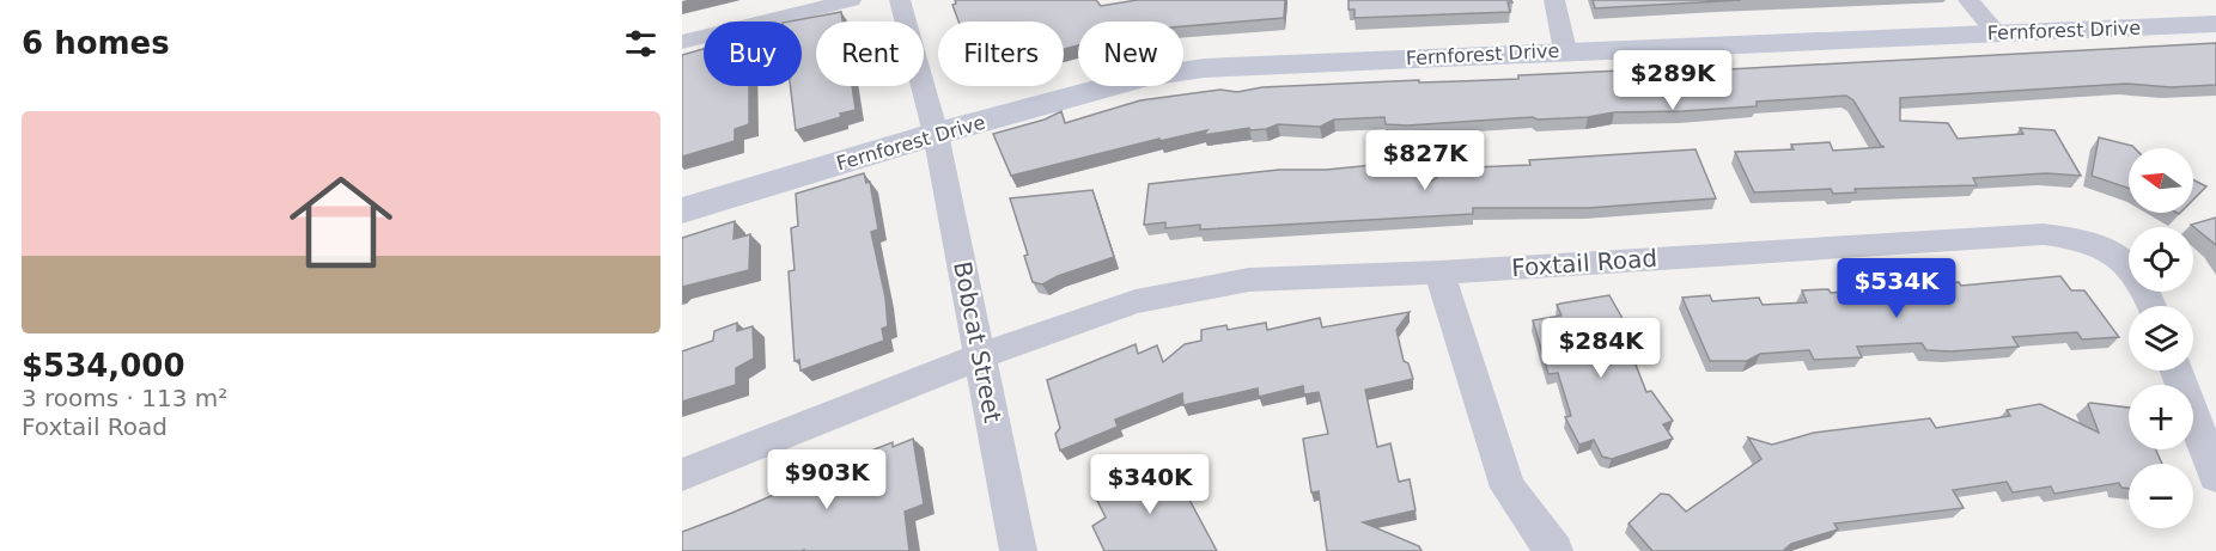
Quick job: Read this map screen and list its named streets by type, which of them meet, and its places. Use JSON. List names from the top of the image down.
{
  "streets": {
    "street": ["Fernforest Drive", "Foxtail Road", "Bobcat Street"]
  },
  "crossings": [
    ["Fernforest Drive", "Bobcat Street"],
    ["Foxtail Road", "Bobcat Street"]
  ],
  "north": "left",
  "page": {
    "heading": "6 homes",
    "chip": [
      "Buy",
      "Rent",
      "Filters",
      "New"
    ],
    "price": [
      "$289K",
      "$827K",
      "$534K",
      "$284K",
      "$903K",
      "$340K"
    ],
    "list": [
      {
        "name": "$534,000",
        "note": "3 rooms · 113 m² · Foxtail Road"
      }
    ],
    "map_buttons": ["+", "−"]
  }
}
